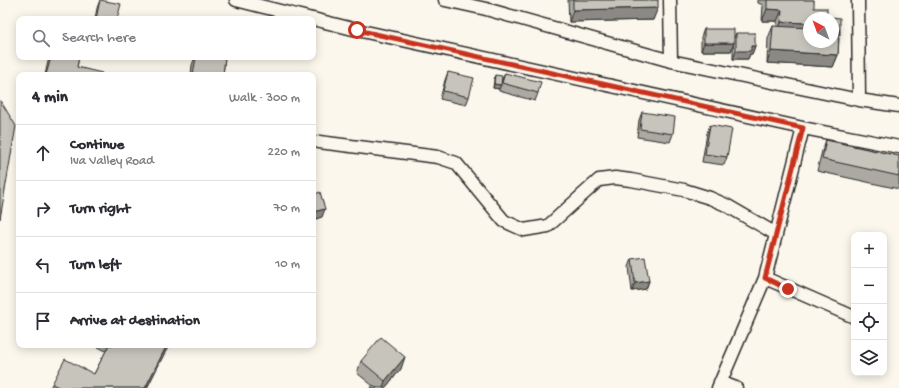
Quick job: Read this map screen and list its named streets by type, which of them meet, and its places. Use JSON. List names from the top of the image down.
{
  "north": "top left",
  "page": {
    "search": "Search here",
    "heading": ["4 min", "Walk · 300 m"],
    "list": [
      ["Continue", "Iva Valley Road", "220 m"],
      ["Turn right", "70 m"],
      ["Turn left", "10 m"],
      "Arrive at destination"
    ],
    "map_buttons": ["+", "−"]
  }
}
